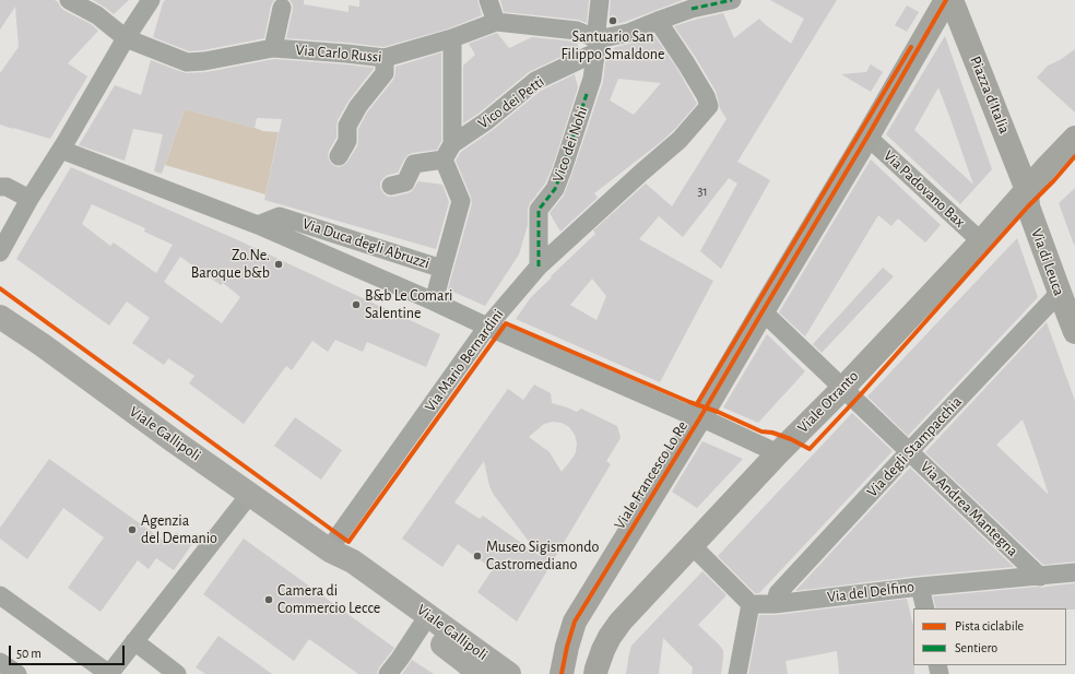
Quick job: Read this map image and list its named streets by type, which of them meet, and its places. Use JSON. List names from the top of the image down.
{
  "streets": {
    "main road": ["Viale Gallipoli"],
    "street": [
      "Via Carlo Russi",
      "Piazza d'Italia",
      "Vico dei Petti",
      "Vico dei Nohi",
      "Via Padovano Bax",
      "Via Duca degli Abruzzi",
      "Via di Leuca",
      "Via Mario Bernardini",
      "Viale Otranto",
      "Via degli Stampacchia",
      "Viale Francesco Lo Re",
      "Via Andrea Mantegna",
      "Via del Delfino"
    ]
  },
  "crossings": [
    ["Via Carlo Russi", "Vico dei Petti"],
    ["Via Carlo Russi", "Vico dei Nohi"],
    ["Piazza d'Italia", "Via di Leuca"],
    ["Piazza d'Italia", "Viale Otranto"],
    ["Vico dei Petti", "Vico dei Nohi"],
    ["Vico dei Petti", "Via Mario Bernardini"],
    ["Vico dei Nohi", "Via Mario Bernardini"],
    ["Via Padovano Bax", "Viale Otranto"],
    ["Via Padovano Bax", "Viale Francesco Lo Re"],
    ["Via Duca degli Abruzzi", "Via Mario Bernardini"],
    ["Via Duca degli Abruzzi", "Viale Otranto"],
    ["Via Duca degli Abruzzi", "Viale Francesco Lo Re"],
    ["Via di Leuca", "Viale Otranto"],
    ["Via di Leuca", "Via degli Stampacchia"],
    ["Via Mario Bernardini", "Viale Gallipoli"],
    ["Viale Otranto", "Via Andrea Mantegna"],
    ["Via degli Stampacchia", "Via Andrea Mantegna"],
    ["Via degli Stampacchia", "Via del Delfino"],
    ["Viale Francesco Lo Re", "Via Andrea Mantegna"],
    ["Via Andrea Mantegna", "Via del Delfino"]
  ],
  "places": [
    "Santuario San Filippo Smaldone",
    "Zo.Ne. Baroque b&b",
    "B&b Le Comari Salentine",
    "Agenzia del Demanio",
    "Museo Sigismondo Castromediano",
    "Camera di Commercio Lecce"
  ],
  "house_numbers": ["31"],
  "legend": ["Pista ciclabile", "Sentiero"],
  "scale_bar": "50 m"
}
